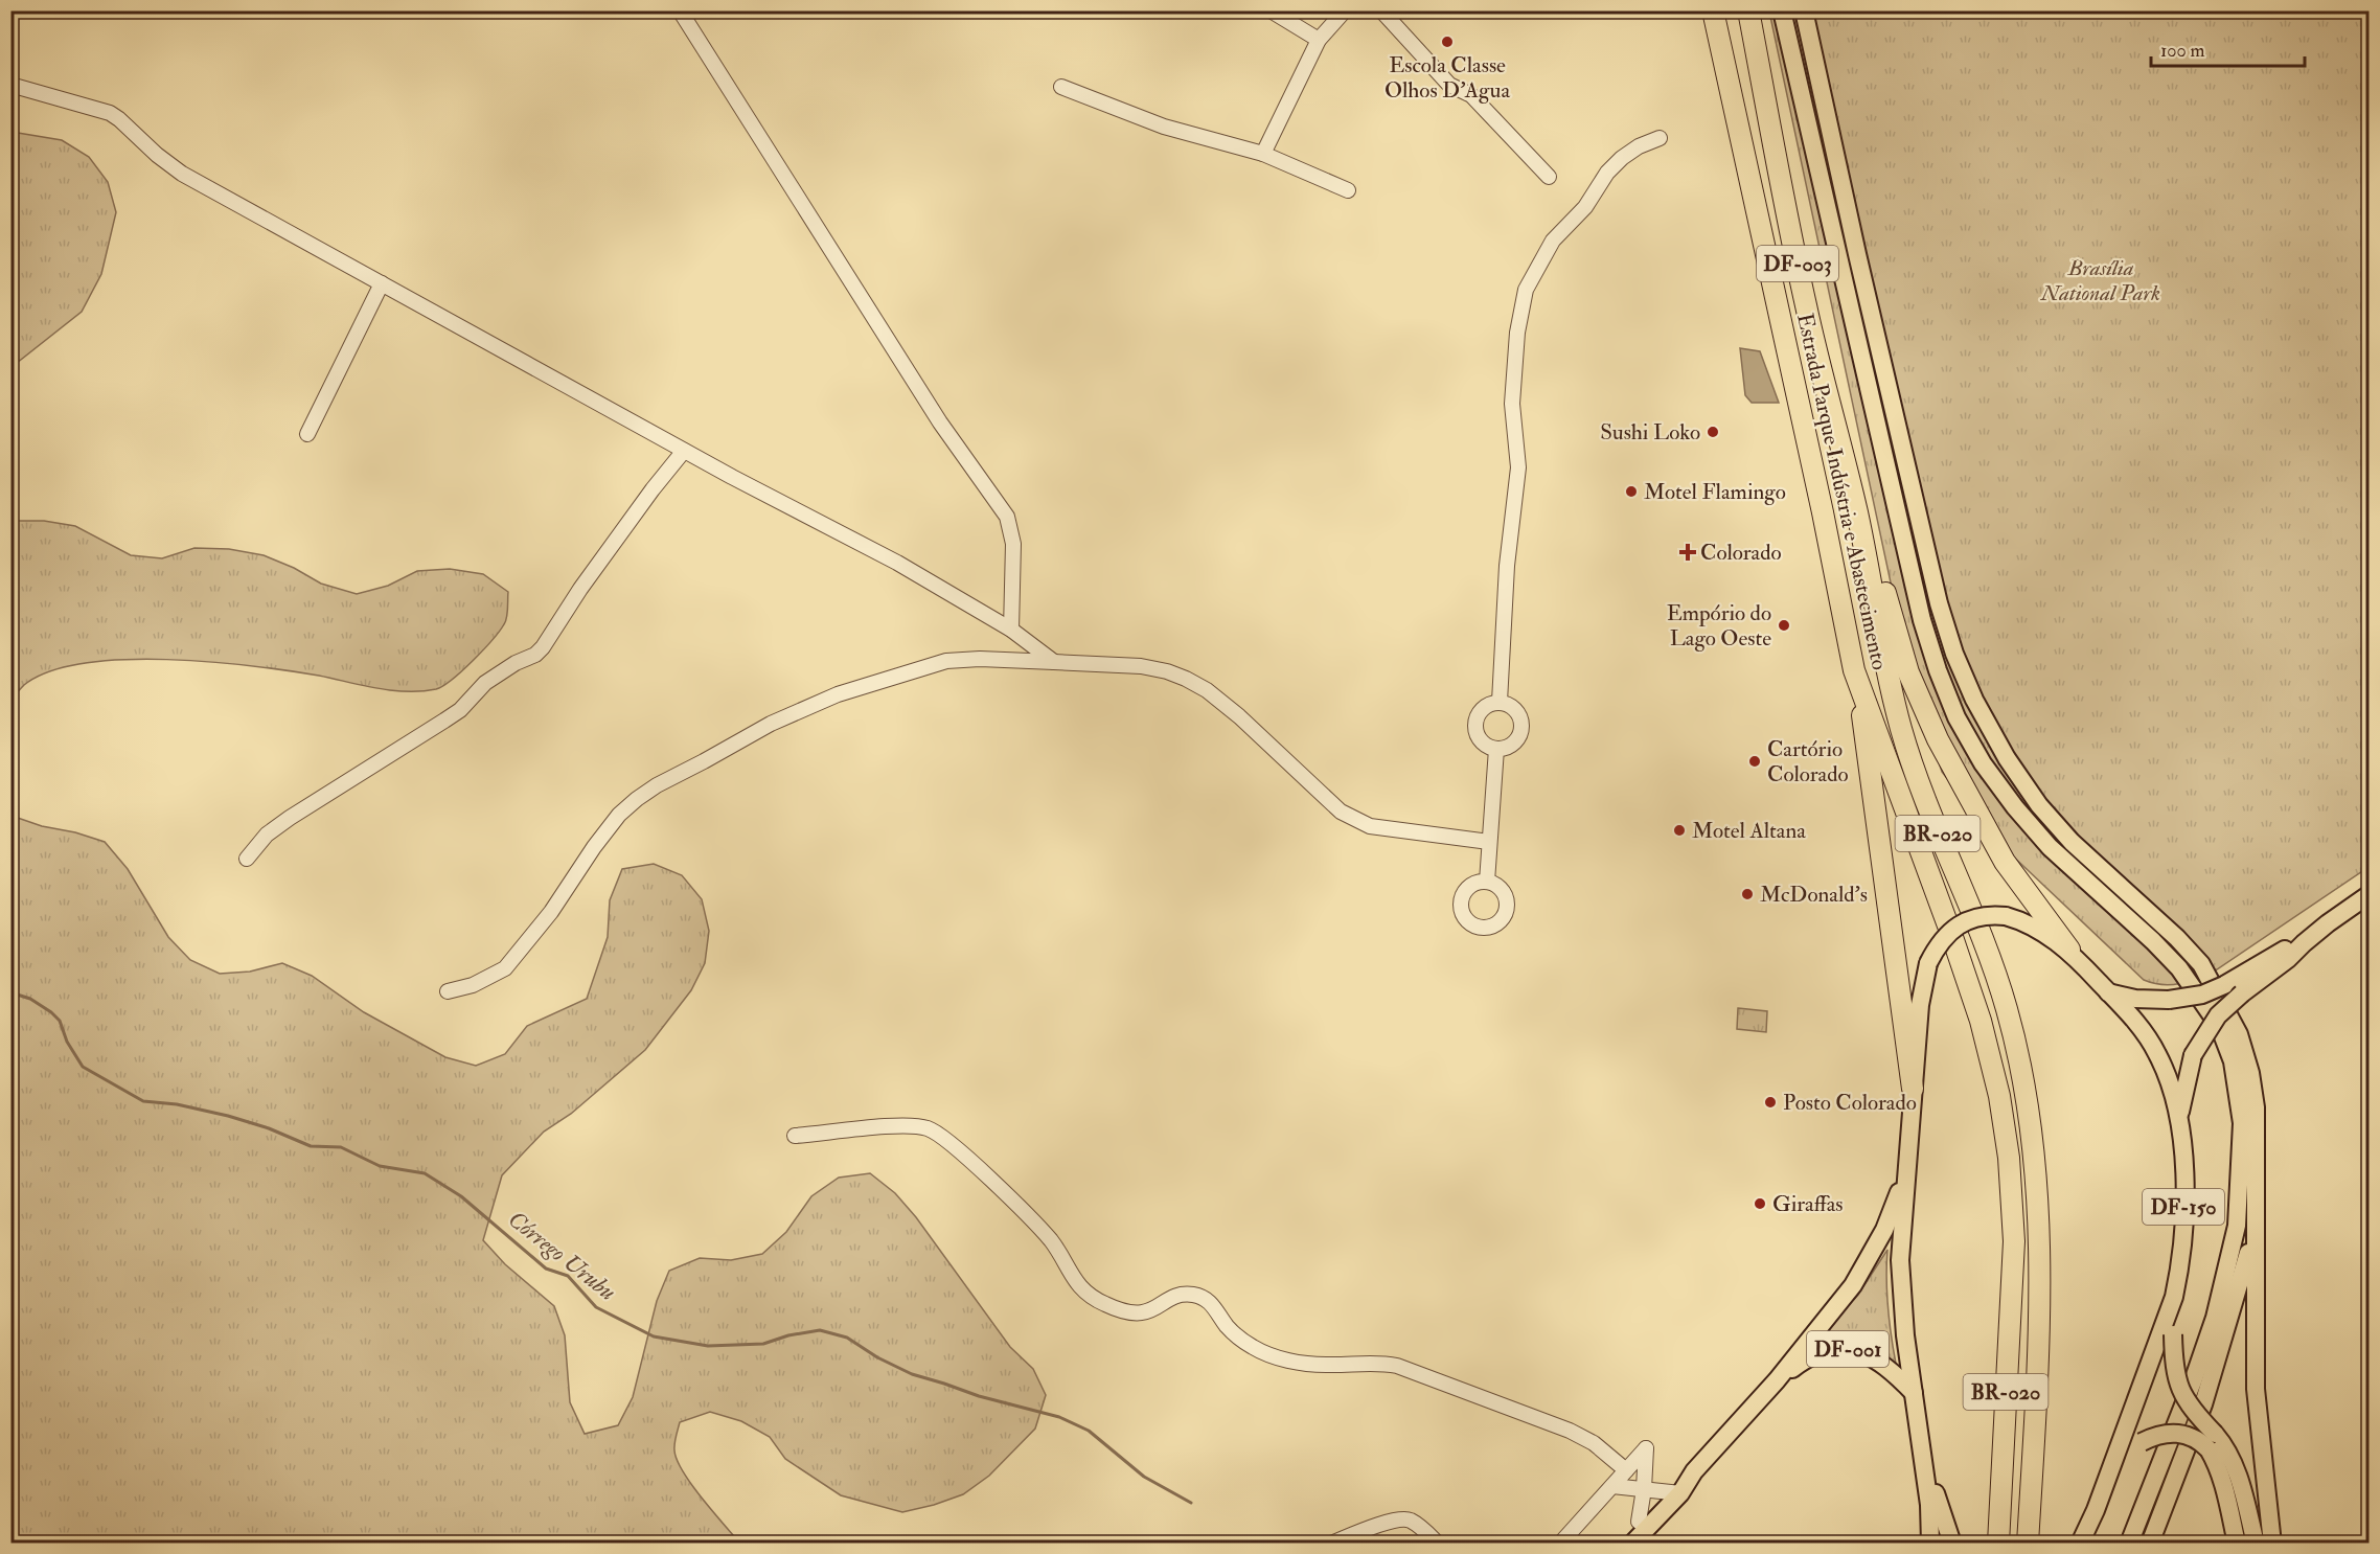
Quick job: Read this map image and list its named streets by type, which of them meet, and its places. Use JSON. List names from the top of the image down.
{
  "streets": {
    "highway": ["DF-003", "Estrada Parque Indústria e Abastecimento", "BR-020"],
    "main road": ["DF-150", "DF-001"]
  },
  "crossings": [
    ["Estrada Parque Indústria e Abastecimento", "BR-020"],
    ["DF-150", "DF-001"]
  ],
  "water": ["Córrego Urubu"],
  "parks": ["Brasília National Park"],
  "places": {
    "other": [
      "Escola Classe Olhos D'Agua",
      "Sushi Loko",
      "Motel Flamingo",
      "Empório do Lago Oeste",
      "Cartório Colorado",
      "Motel Altana",
      "McDonald's",
      "Posto Colorado",
      "Giraffas"
    ],
    "health": ["Colorado"]
  },
  "scale_bar": "100 m"
}
